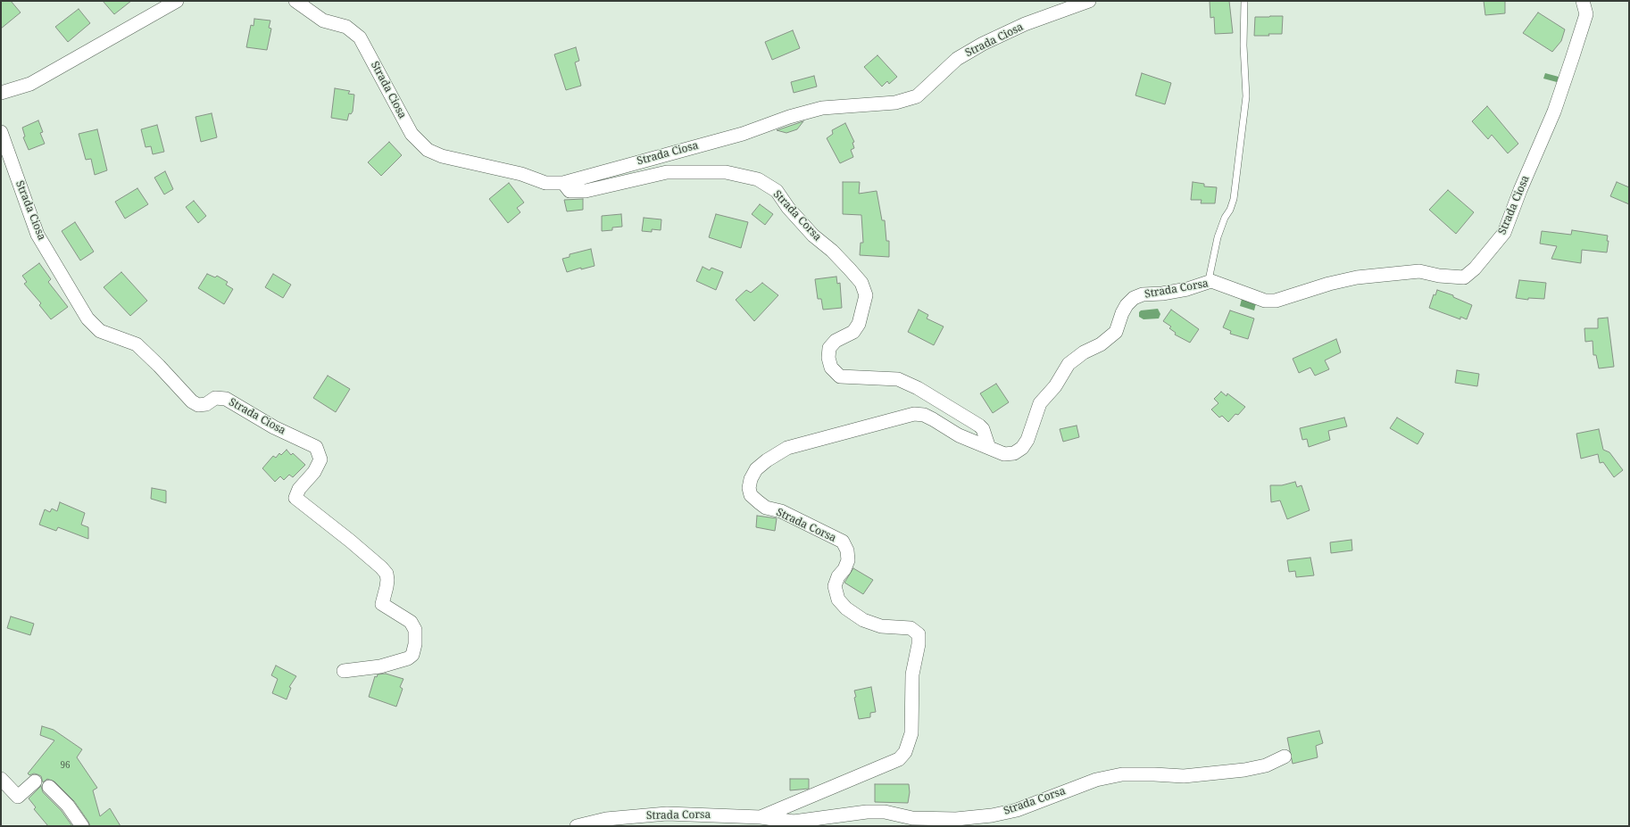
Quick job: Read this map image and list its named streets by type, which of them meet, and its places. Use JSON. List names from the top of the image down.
{
  "streets": {
    "street": ["Strada Ciosa", "Strada Corsa"]
  },
  "crossings": [
    ["Strada Ciosa", "Strada Corsa"]
  ],
  "house_numbers": ["96"]
}
